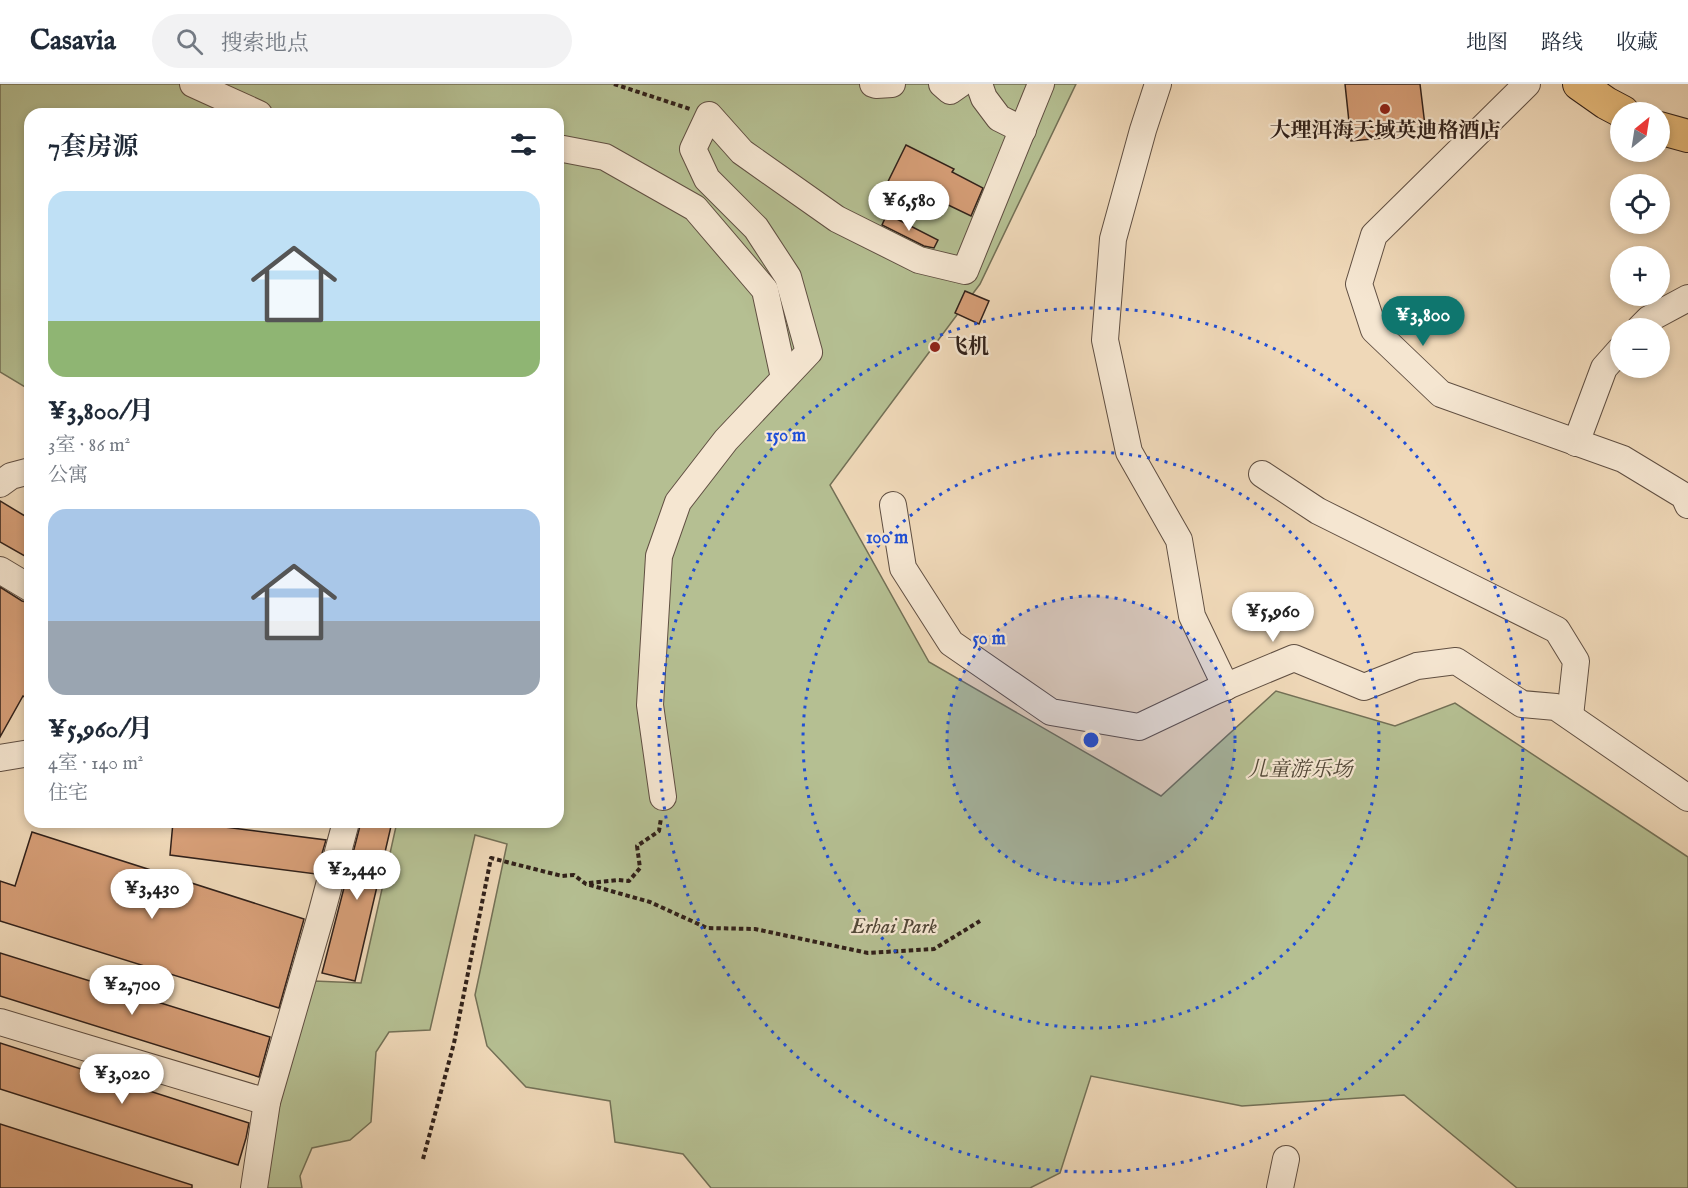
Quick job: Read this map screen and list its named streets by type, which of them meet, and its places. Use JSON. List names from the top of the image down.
{
  "parks": ["儿童游乐场", "Erhai Park"],
  "places": ["大理洱海天域英迪格酒店", "飞机"],
  "north": "top right",
  "page": {
    "header": "Casavia",
    "search": "搜索地点",
    "nav": ["地图", "路线", "收藏"],
    "map_buttons": ["+", "−"],
    "heading": "7套房源",
    "list": [
      {
        "name": "¥3,800/月",
        "note": "3室 · 86 m² · 公寓"
      },
      {
        "name": "¥5,960/月",
        "note": "4室 · 140 m² · 住宅"
      }
    ],
    "price": [
      "¥6,580",
      "¥3,800",
      "¥5,960",
      "¥2,440",
      "¥3,430",
      "¥2,700",
      "¥3,020"
    ]
  },
  "rings": ["150 m", "100 m", "50 m"]
}
